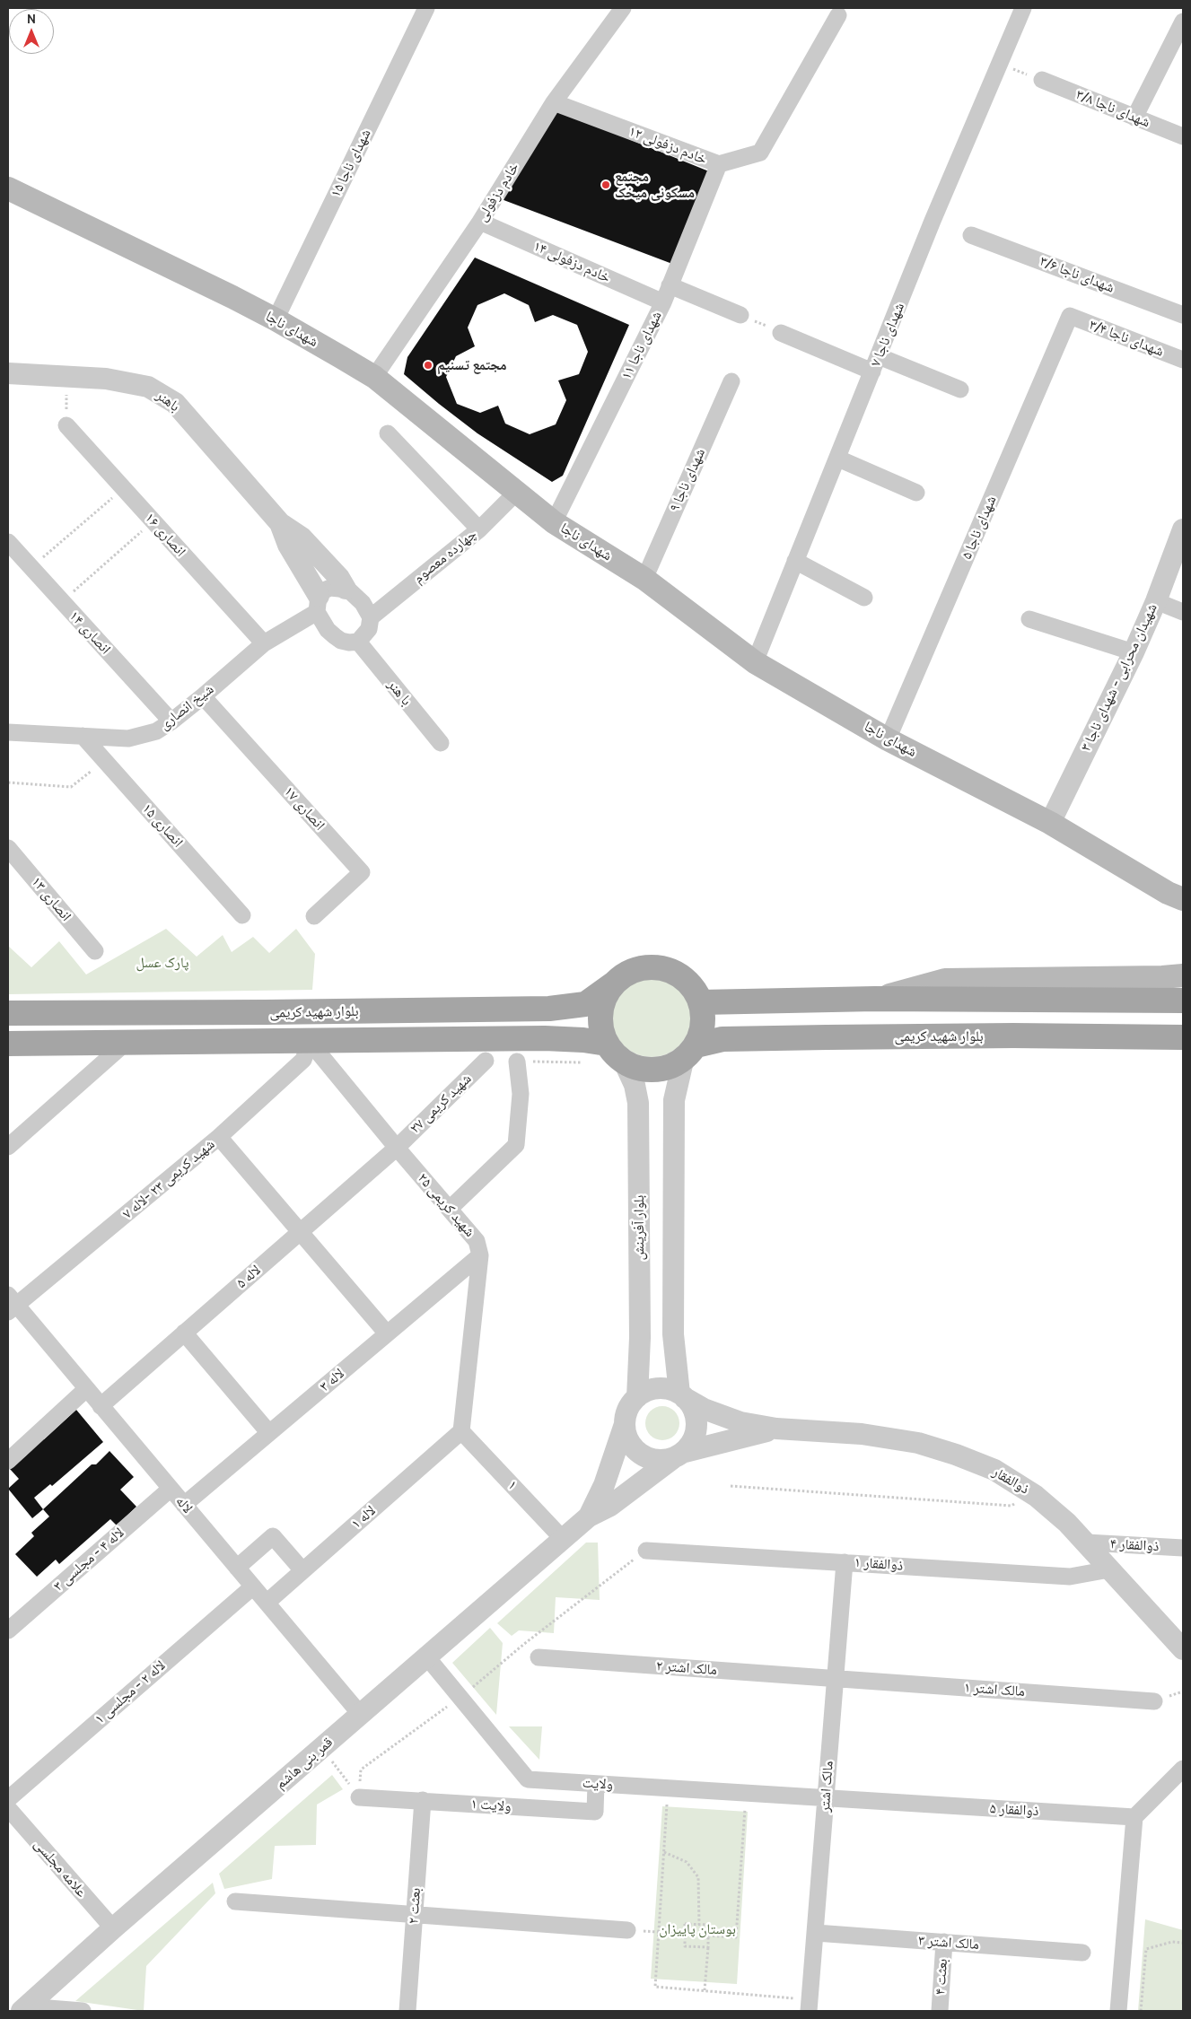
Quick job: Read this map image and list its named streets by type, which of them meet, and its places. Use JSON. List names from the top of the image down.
{
  "streets": {
    "main road": ["شهدای ناجا", "بلوار شهید کریمی"],
    "street": [
      "شهدای ناجا ۳/۸",
      "خادم دزفولی ۱۲",
      "شهدای ناجا ۱۵",
      "خادم دزفولی",
      "خادم دزفولی ۱۴",
      "شهدای ناجا ۳/۶",
      "شهدای ناجا ۷",
      "شهدای ناجا ۳/۴",
      "شهدای ناجا ۱۱",
      "باهنر",
      "شهدای ناجا ۹",
      "شهدای ناجا ۵",
      "انصاری ۱۶",
      "چهارده معصوم",
      "انصاری ۱۴",
      "شهیدان محرابی - شهدای ناجا ۳",
      "با هنر",
      "شیخ انصاری",
      "انصاری ۱۷",
      "انصاری ۱۵",
      "انصاری ۱۳",
      "شهید کریمی ۲۷",
      "شهید کریمی ۲۳ -لاله ۷",
      "شهید کریمی ۲۵",
      "بلوار آفرینش",
      "لاله ۵",
      "لاله ۳",
      "ذوالفقار",
      "۱",
      "لاله",
      "لاله ۱",
      "ذوالفقار ۴",
      "لاله ۴ - مجلسی ۳",
      "ذوالفقار ۱",
      "مالک اشتر ۲",
      "مالک اشتر ۱",
      "لاله ۲ - مجلسی ۱",
      "قمر بنی هاشم",
      "ولایت",
      "مالک اشتر",
      "ولایت ۱",
      "ذوالفقار ۵",
      "علامه مجلسی",
      "بعثت ۲",
      "مالک اشتر ۳",
      "بعثت ۴"
    ]
  },
  "crossings": [
    ["خادم دزفولی ۱۲", "خادم دزفولی"],
    ["خادم دزفولی ۱۲", "شهدای ناجا ۱۱"],
    ["شهدای ناجا ۱۵", "شهدای ناجا"],
    ["خادم دزفولی", "خادم دزفولی ۱۴"],
    ["خادم دزفولی", "شهدای ناجا"],
    ["خادم دزفولی ۱۴", "شهدای ناجا ۱۱"],
    ["شهدای ناجا", "شهدای ناجا ۷"],
    ["شهدای ناجا", "شهدای ناجا ۱۱"],
    ["شهدای ناجا", "شهدای ناجا ۹"],
    ["شهدای ناجا", "شهدای ناجا ۵"],
    ["شهدای ناجا", "چهارده معصوم"],
    ["شهدای ناجا", "شهیدان محرابی - شهدای ناجا ۳"],
    ["شهدای ناجا ۳/۴", "شهدای ناجا ۵"],
    ["باهنر", "چهارده معصوم"],
    ["باهنر", "با هنر"],
    ["باهنر", "شیخ انصاری"],
    ["انصاری ۱۶", "شیخ انصاری"],
    ["چهارده معصوم", "با هنر"],
    ["چهارده معصوم", "شیخ انصاری"],
    ["انصاری ۱۴", "شیخ انصاری"],
    ["با هنر", "شیخ انصاری"],
    ["شیخ انصاری", "انصاری ۱۷"],
    ["شیخ انصاری", "انصاری ۱۵"],
    ["بلوار شهید کریمی", "شهید کریمی ۲۳ -لاله ۷"],
    ["بلوار شهید کریمی", "شهید کریمی ۲۵"],
    ["بلوار شهید کریمی", "بلوار آفرینش"],
    ["شهید کریمی ۲۷", "شهید کریمی ۲۵"],
    ["شهید کریمی ۲۷", "لاله ۵"],
    ["شهید کریمی ۲۳ -لاله ۷", "شهید کریمی ۲۵"],
    ["شهید کریمی ۲۳ -لاله ۷", "لاله"],
    ["شهید کریمی ۲۵", "لاله ۵"],
    ["شهید کریمی ۲۵", "لاله ۳"],
    ["شهید کریمی ۲۵", "۱"],
    ["شهید کریمی ۲۵", "لاله ۱"],
    ["لاله ۵", "لاله"],
    ["لاله ۳", "لاله"],
    ["ذوالفقار", "ذوالفقار ۴"],
    ["ذوالفقار", "ذوالفقار ۱"],
    ["۱", "لاله ۱"],
    ["۱", "قمر بنی هاشم"],
    ["لاله", "لاله ۱"],
    ["لاله", "لاله ۴ - مجلسی ۳"],
    ["لاله", "لاله ۲ - مجلسی ۱"],
    ["لاله", "قمر بنی هاشم"],
    ["ذوالفقار ۱", "مالک اشتر"],
    ["مالک اشتر ۲", "مالک اشتر ۱"],
    ["مالک اشتر ۲", "مالک اشتر"],
    ["مالک اشتر ۱", "مالک اشتر"],
    ["قمر بنی هاشم", "ولایت"],
    ["قمر بنی هاشم", "علامه مجلسی"],
    ["ولایت", "مالک اشتر"],
    ["ولایت", "ولایت ۱"],
    ["ولایت", "ذوالفقار ۵"],
    ["مالک اشتر", "ذوالفقار ۵"],
    ["مالک اشتر", "مالک اشتر ۳"],
    ["ولایت ۱", "بعثت ۲"],
    ["مالک اشتر ۳", "بعثت ۴"]
  ],
  "parks": ["پارک عسل", "بوستان پاییزان"],
  "places": ["مجتمع مسکونی میخک", "مجتمع تسنیم"],
  "north": "top"
}
